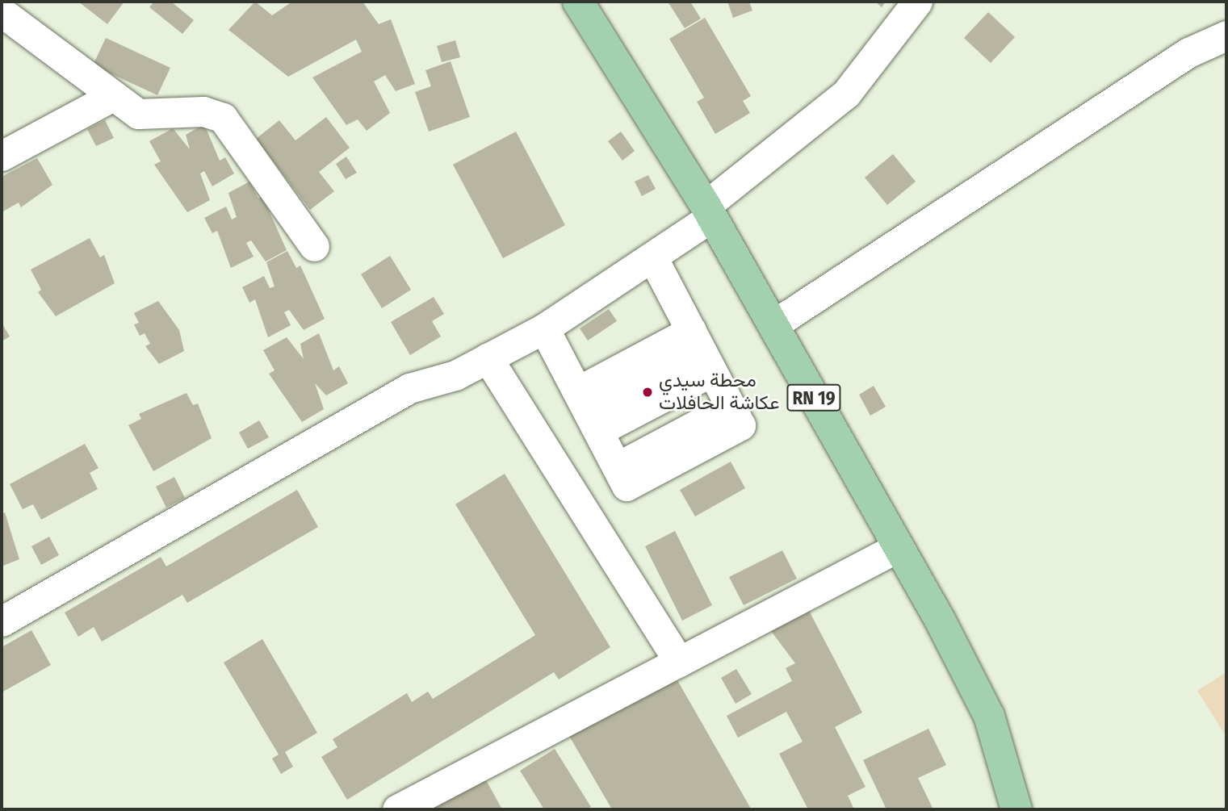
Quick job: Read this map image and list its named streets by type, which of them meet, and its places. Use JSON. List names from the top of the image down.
{
  "streets": {
    "main road": ["RN 19"]
  },
  "places": ["محطة سيدي عكاشة الحافلات"]
}
